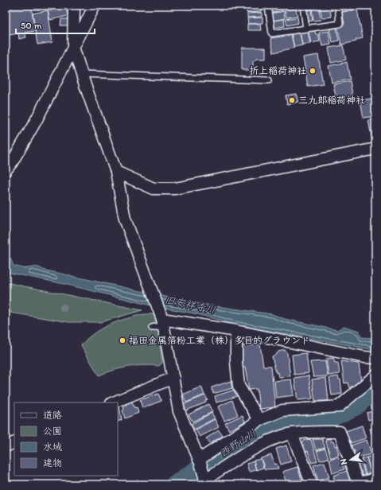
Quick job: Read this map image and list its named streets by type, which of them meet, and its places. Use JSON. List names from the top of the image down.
{
  "water": ["旧安祥寺川", "西野山川"],
  "places": ["折上稲荷神社", "三九郎稲荷神社", "福田金属箔粉工業（株）多目的グラウンド"],
  "legend": [
    "道路",
    "公園",
    "水域",
    "建物"
  ],
  "scale_bar": "50 m",
  "north": "left"
}
